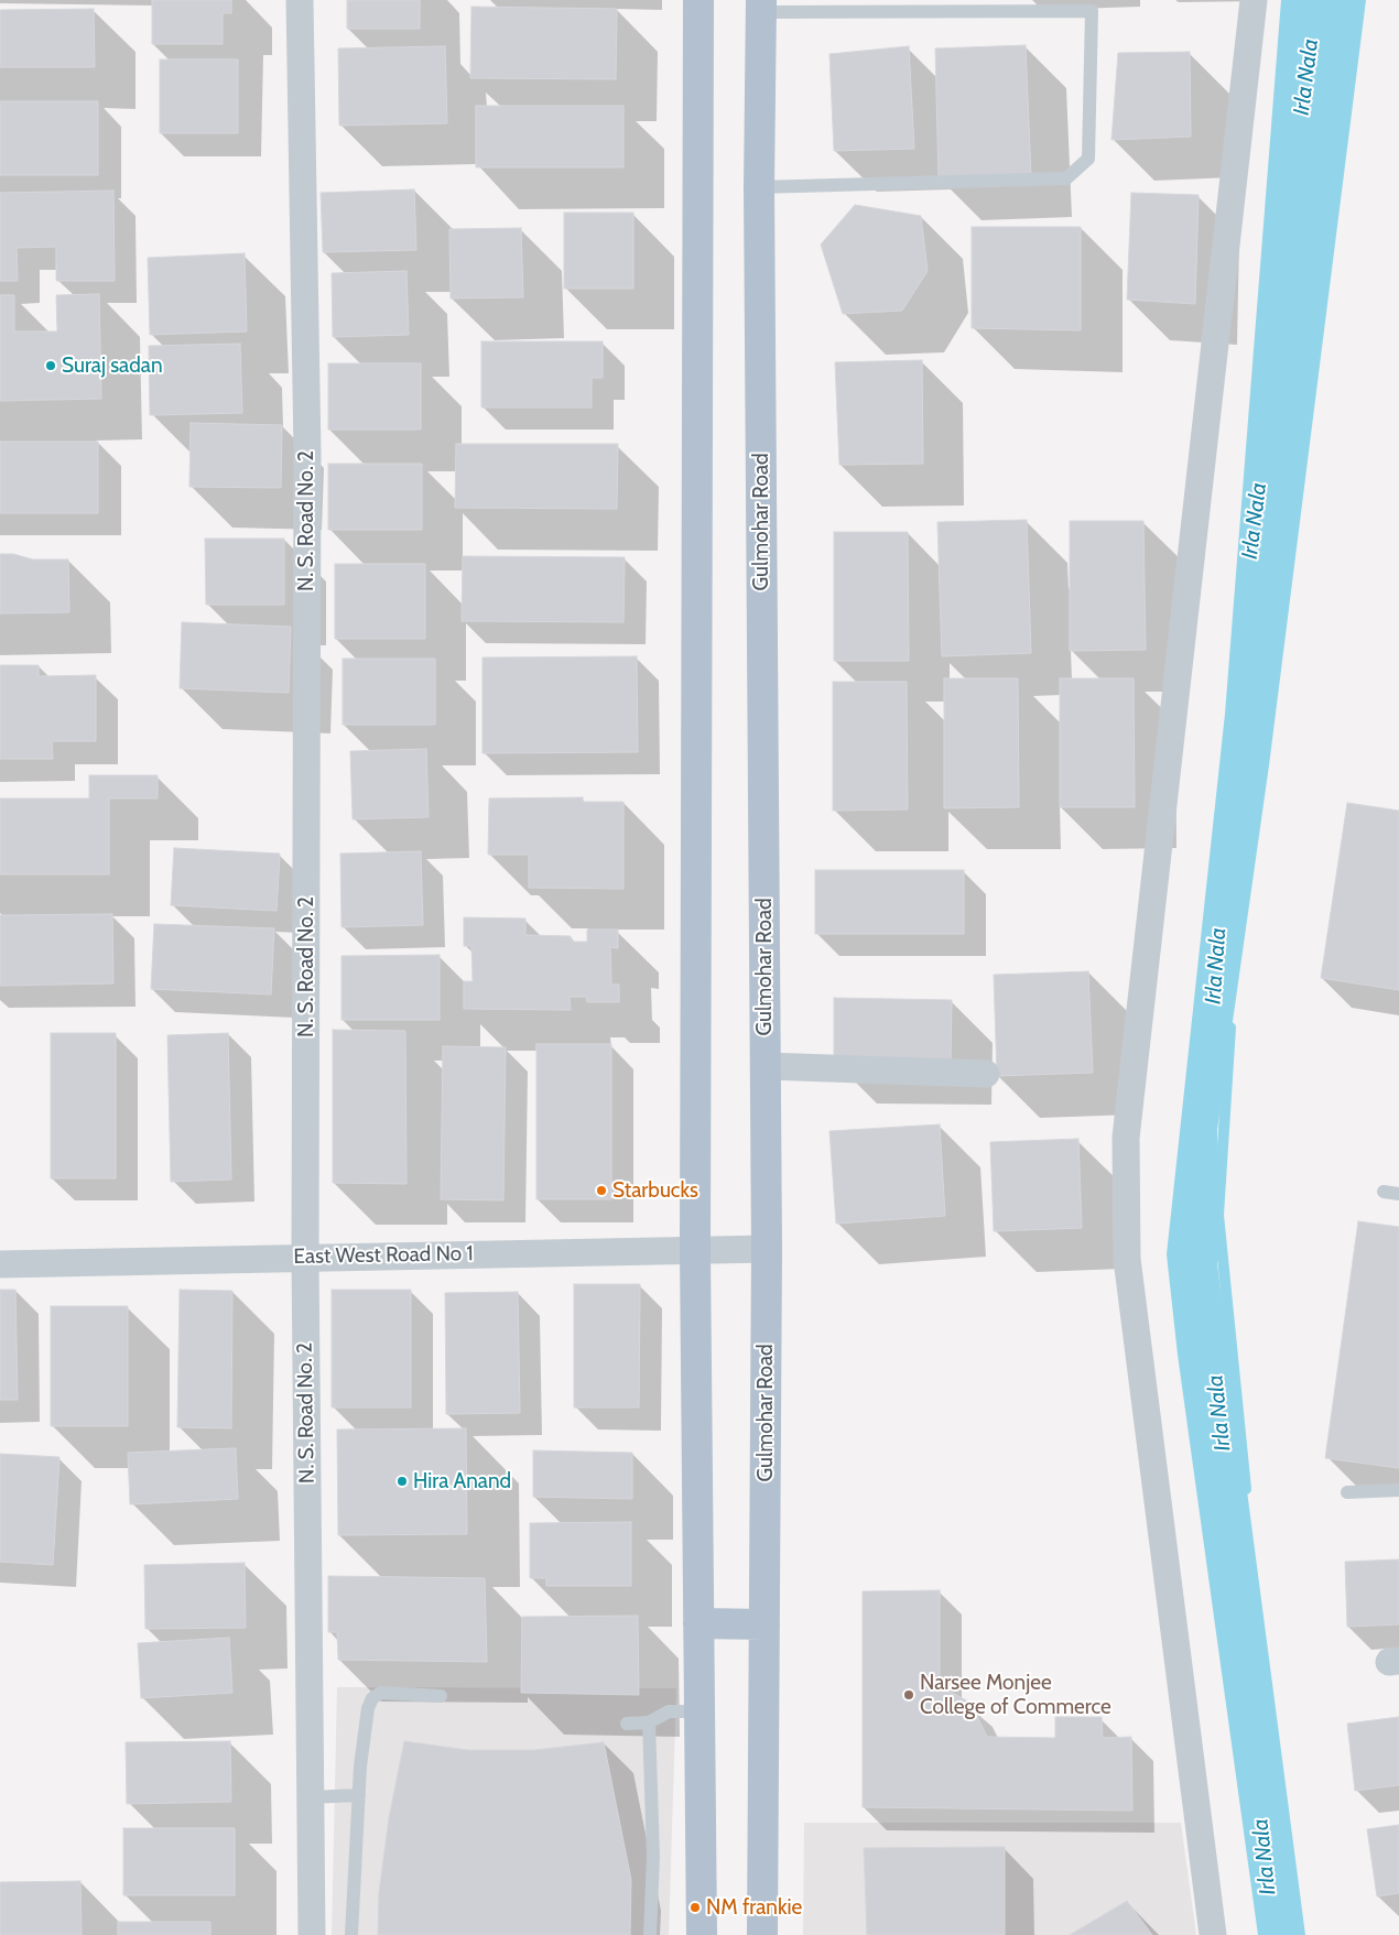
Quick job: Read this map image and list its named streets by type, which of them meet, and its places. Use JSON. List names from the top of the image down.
{
  "streets": {
    "main road": ["Gulmohar Road"],
    "street": ["N. S. Road No. 2", "East West Road No 1"]
  },
  "crossings": [
    ["N. S. Road No. 2", "East West Road No 1"],
    ["Gulmohar Road", "East West Road No 1"]
  ],
  "water": ["Irla Nala"],
  "places": [
    "Suraj sadan",
    "Starbucks",
    "Hira Anand",
    "Narsee Monjee College of Commerce",
    "NM frankie"
  ]
}
